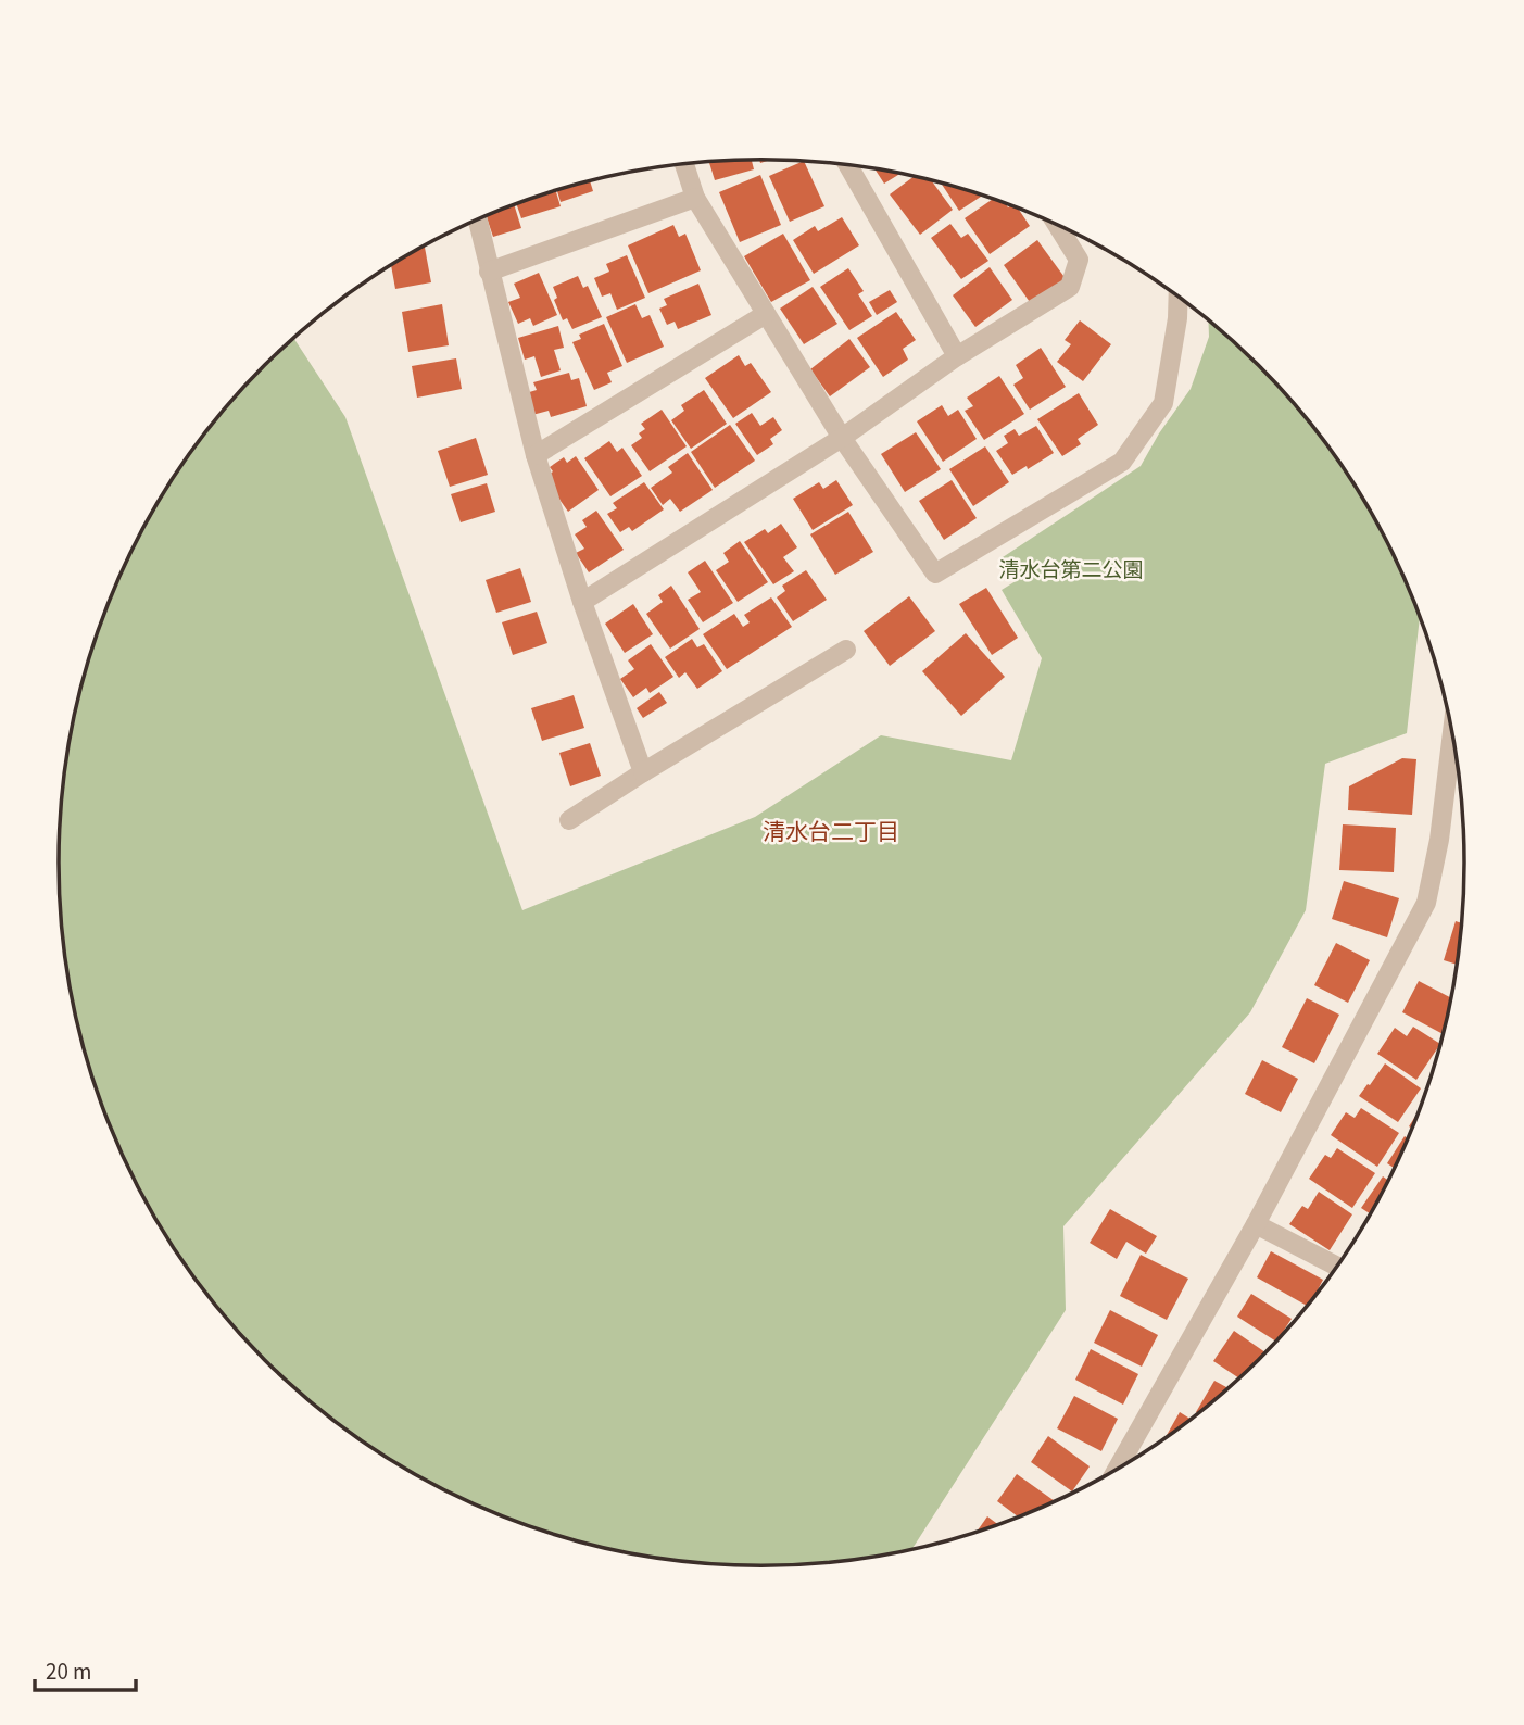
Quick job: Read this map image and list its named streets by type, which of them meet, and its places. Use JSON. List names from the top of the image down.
{
  "districts": ["清水台二丁目"],
  "parks": ["清水台第二公園"],
  "scale_bar": "20 m"
}
